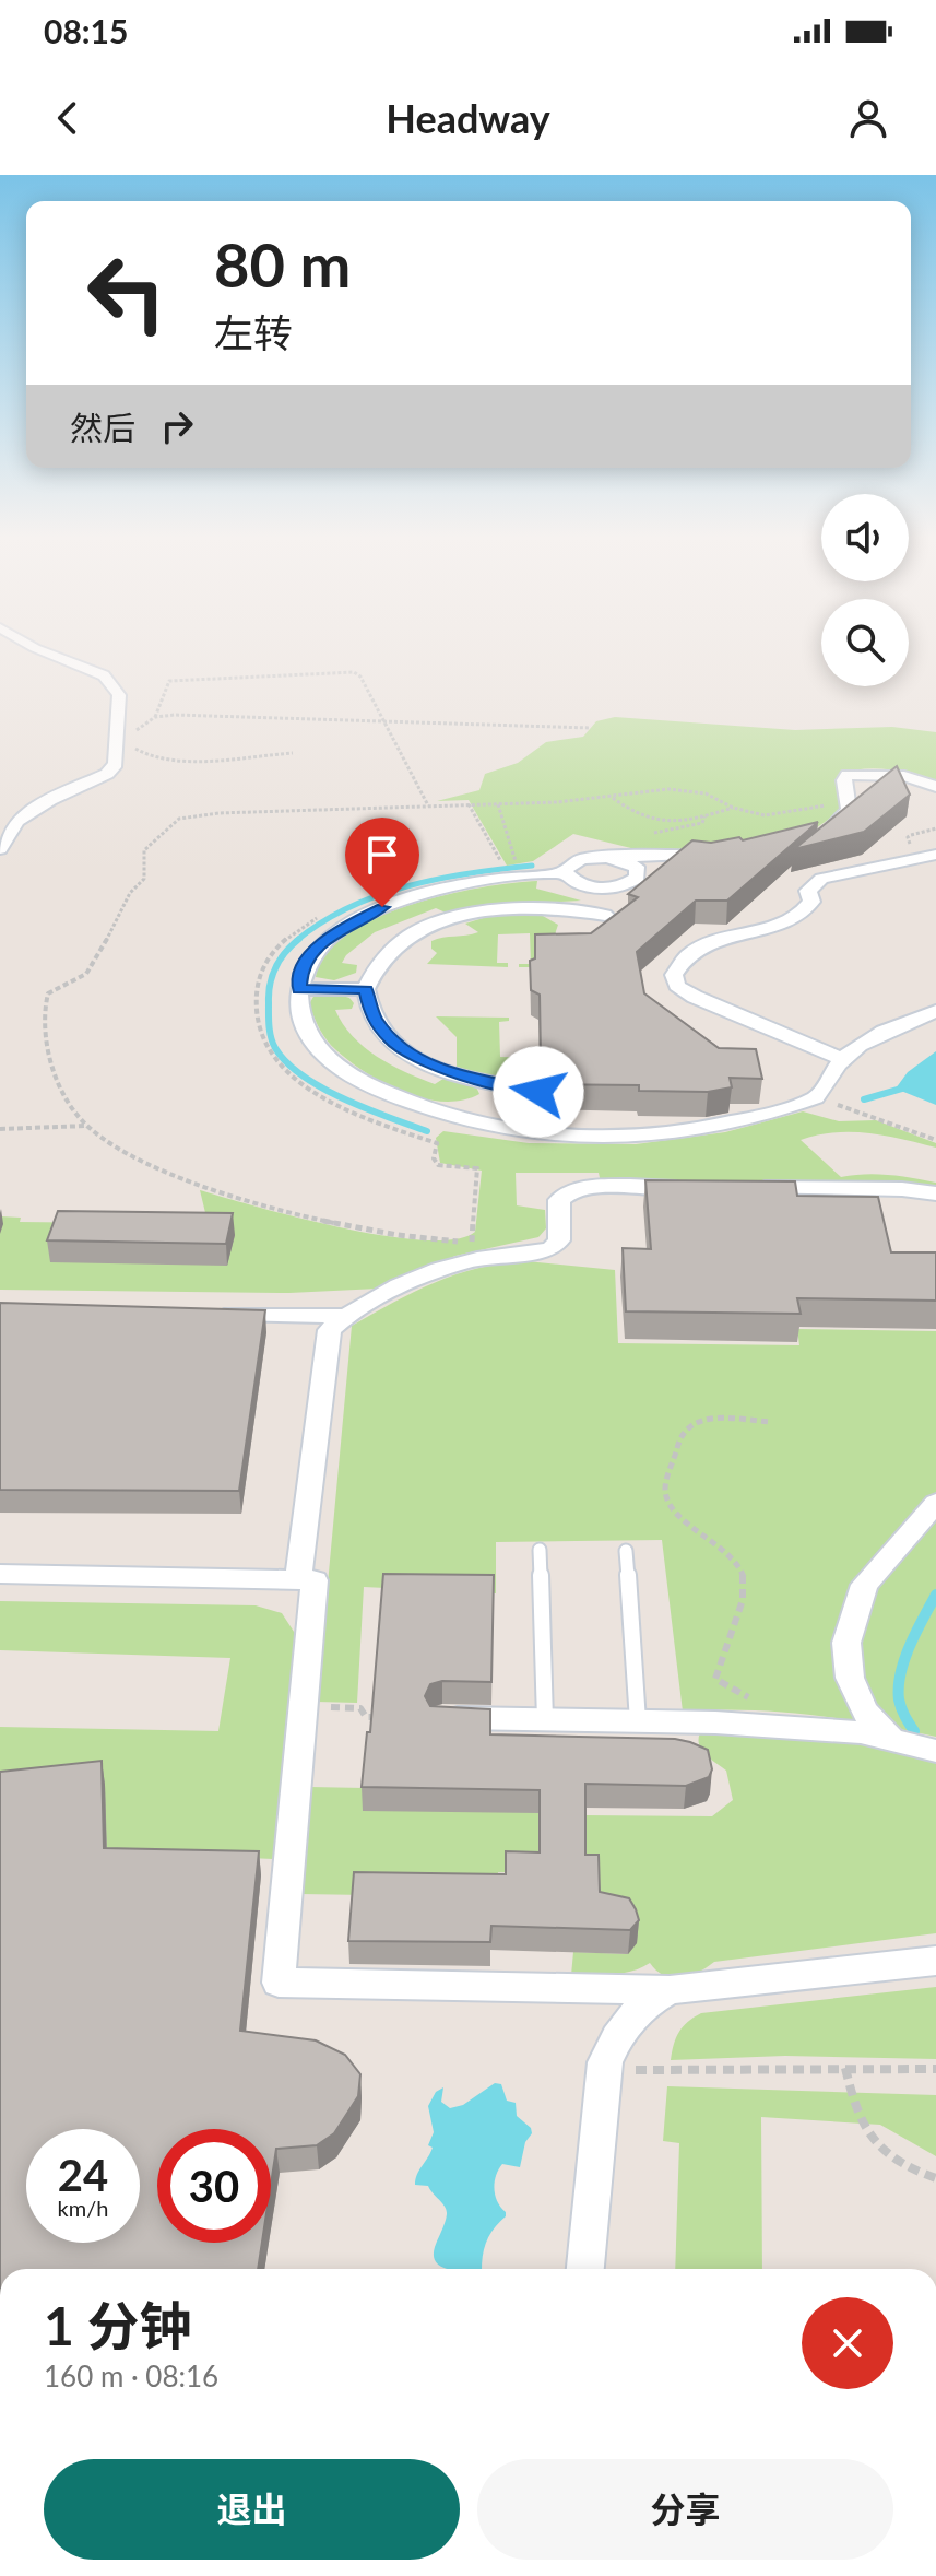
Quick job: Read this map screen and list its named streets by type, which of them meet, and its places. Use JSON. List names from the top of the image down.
{
  "page": {
    "status": "08:15",
    "header": "Headway",
    "turn": ["80 m", "左转"],
    "then": "然后",
    "speed": "24 km/h",
    "limit": "30",
    "heading": ["1 分钟", "160 m · 08:16"],
    "buttons": ["退出", "分享"]
  }
}
